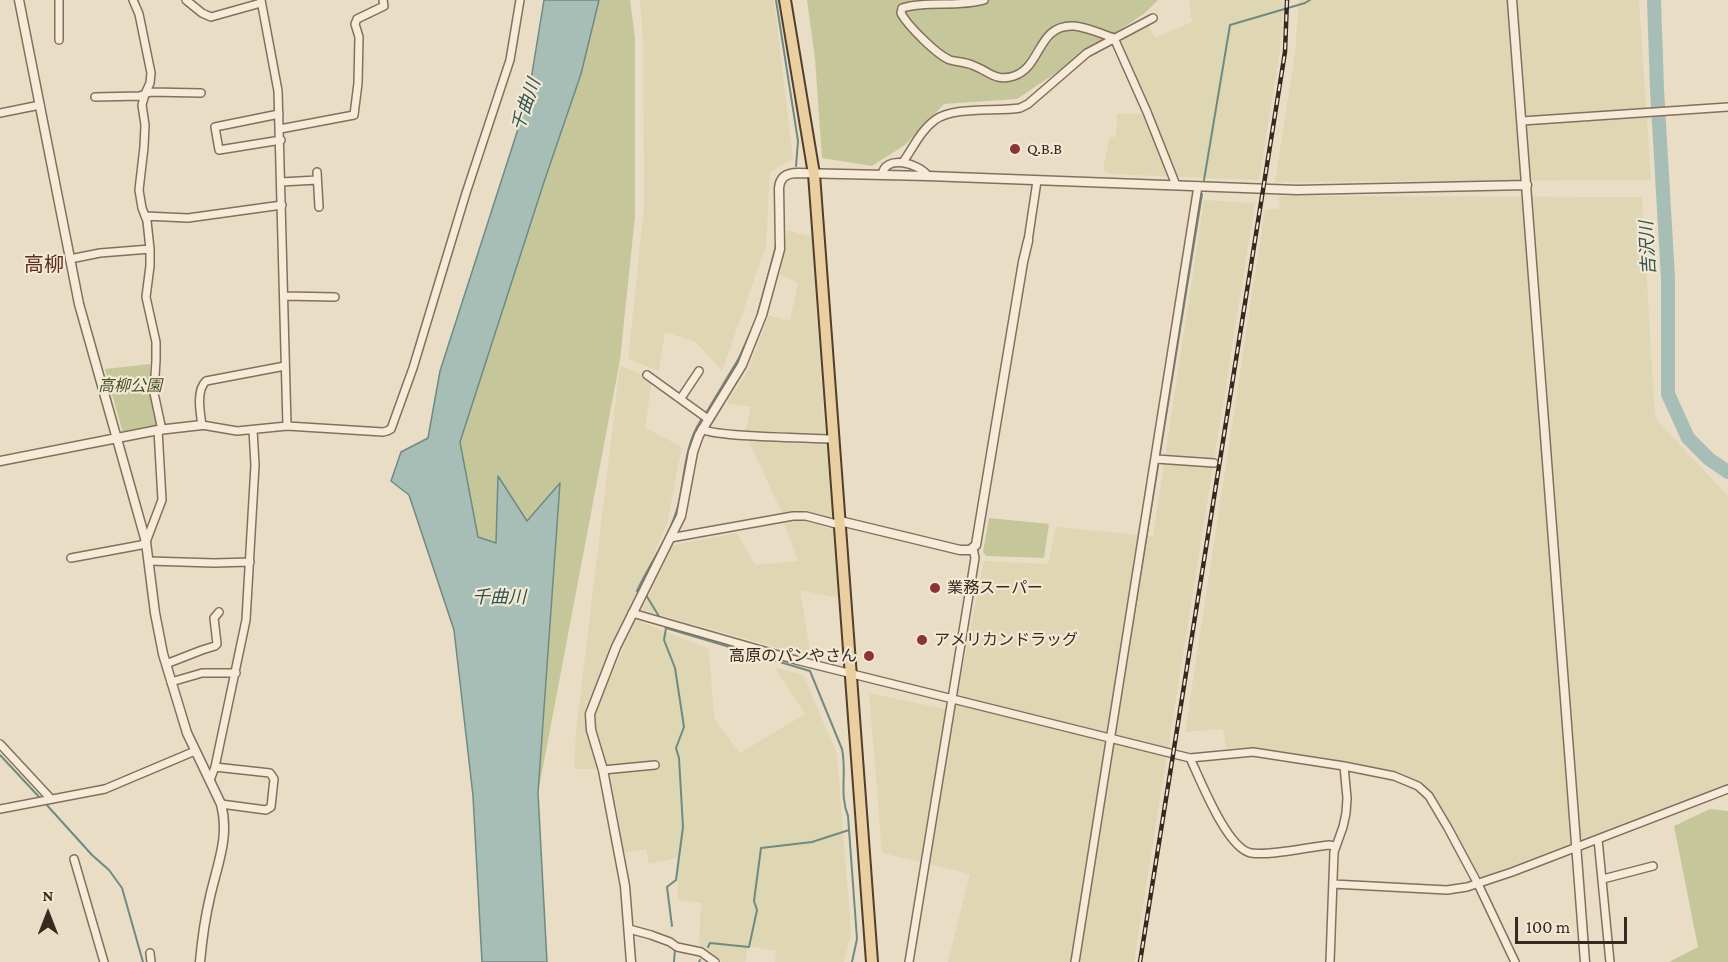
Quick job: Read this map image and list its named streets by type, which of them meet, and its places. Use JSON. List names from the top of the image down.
{
  "districts": ["高柳"],
  "water": ["千曲川", "吉沢川"],
  "parks": ["高柳公園"],
  "places": [
    "Q.B.B",
    "業務スーパー",
    "アメリカンドラッグ",
    "高原のパンやさん"
  ],
  "scale_bar": "100 m",
  "north": "top"
}
